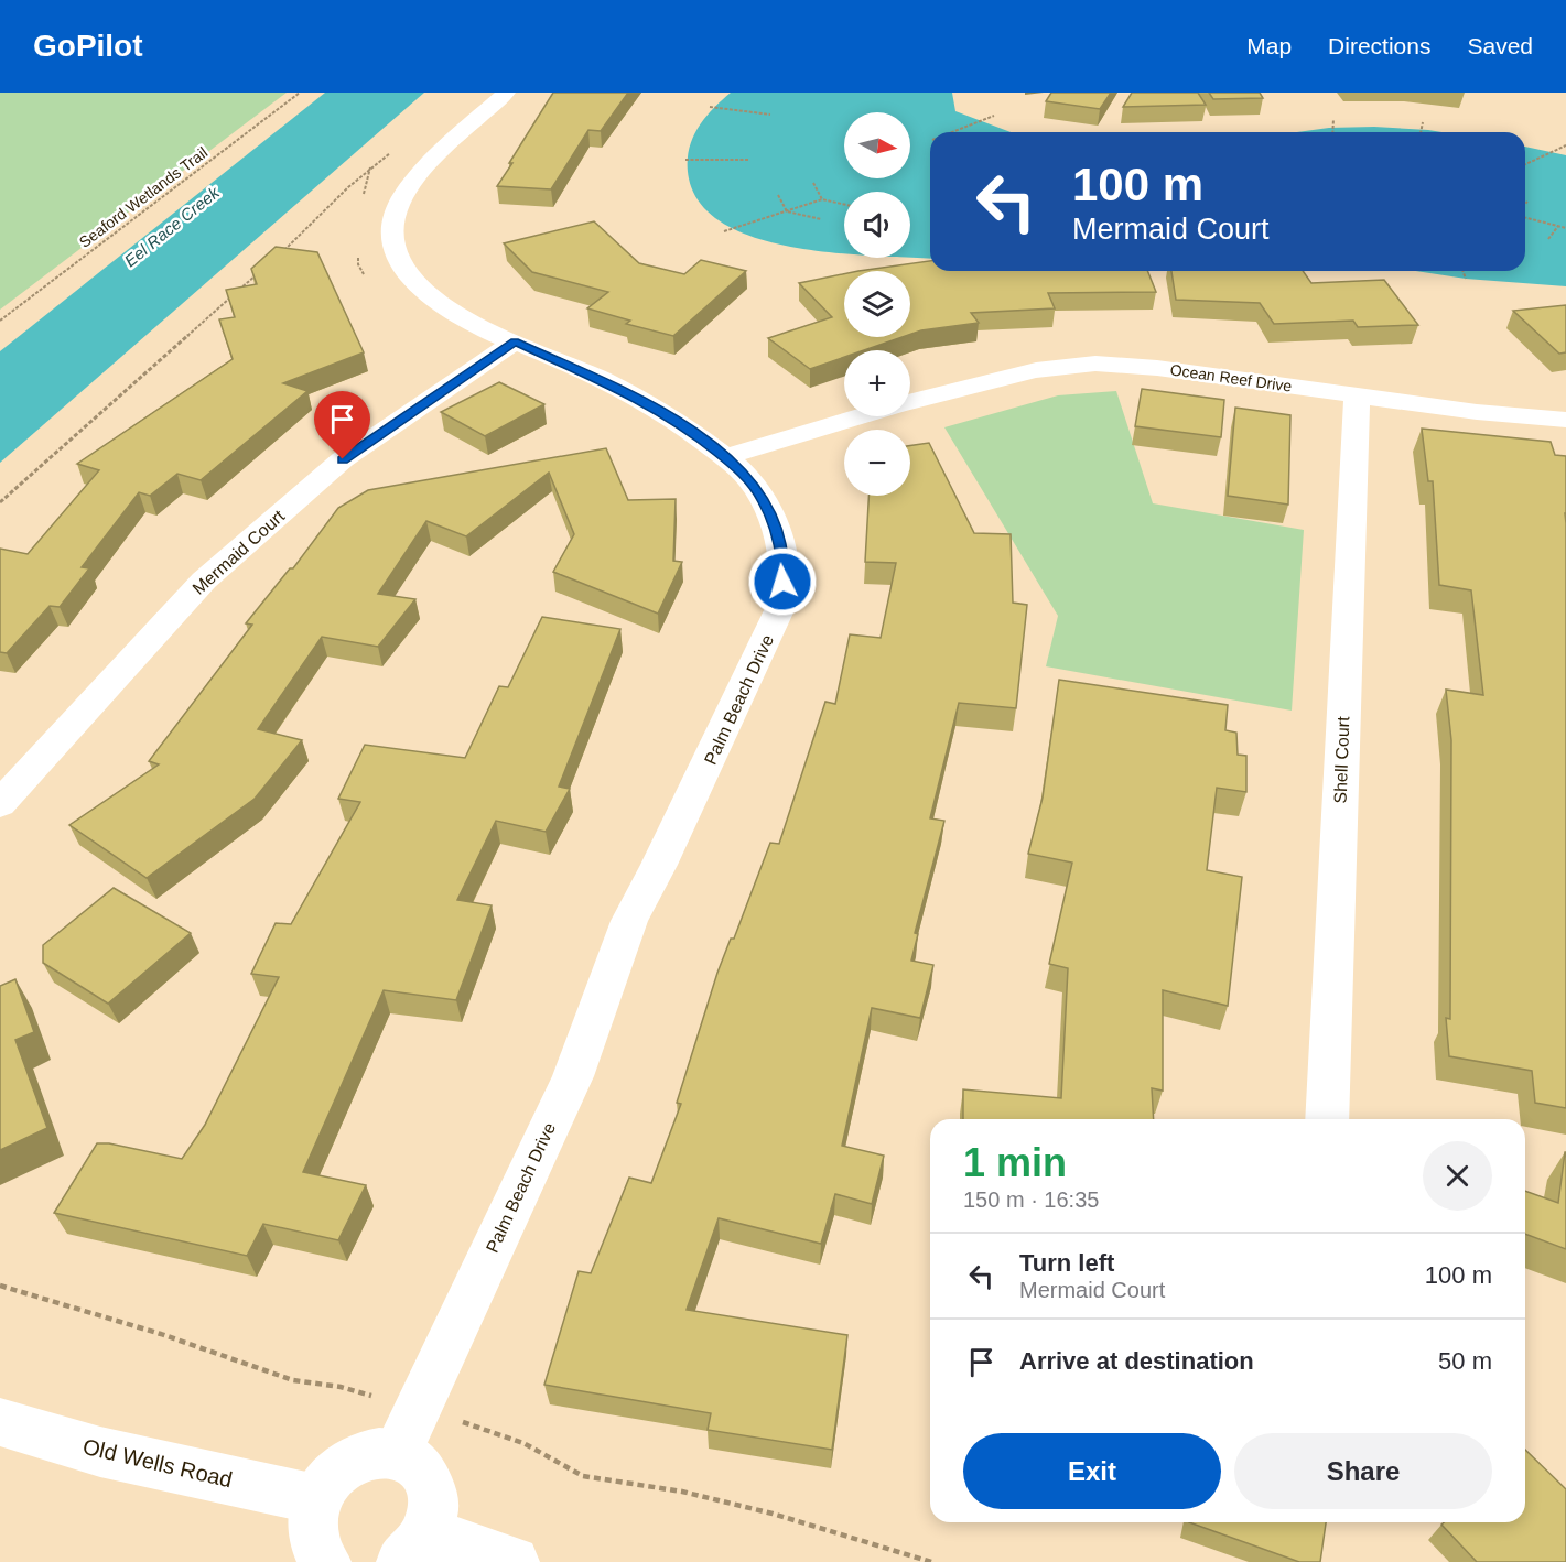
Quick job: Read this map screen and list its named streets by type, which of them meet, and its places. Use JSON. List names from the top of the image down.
{
  "streets": {
    "street": [
      "Ocean Reef Drive",
      "Mermaid Court",
      "Palm Beach Drive",
      "Shell Court",
      "Old Wells Road"
    ],
    "path": ["Seaford Wetlands Trail"]
  },
  "crossings": [
    ["Ocean Reef Drive", "Palm Beach Drive"],
    ["Ocean Reef Drive", "Shell Court"],
    ["Mermaid Court", "Palm Beach Drive"]
  ],
  "water": ["Eel Race Creek"],
  "north": "right",
  "page": {
    "header": "GoPilot",
    "nav": ["Map", "Directions", "Saved"],
    "map_buttons": ["+", "−"],
    "turn": ["100 m", "Mermaid Court"],
    "heading": ["1 min", "150 m · 16:35"],
    "list": [
      {
        "name": "Turn left",
        "note": "Mermaid Court",
        "value": "100 m"
      },
      {
        "name": "Arrive at destination",
        "value": "50 m"
      }
    ],
    "buttons": ["Exit", "Share"]
  }
}
